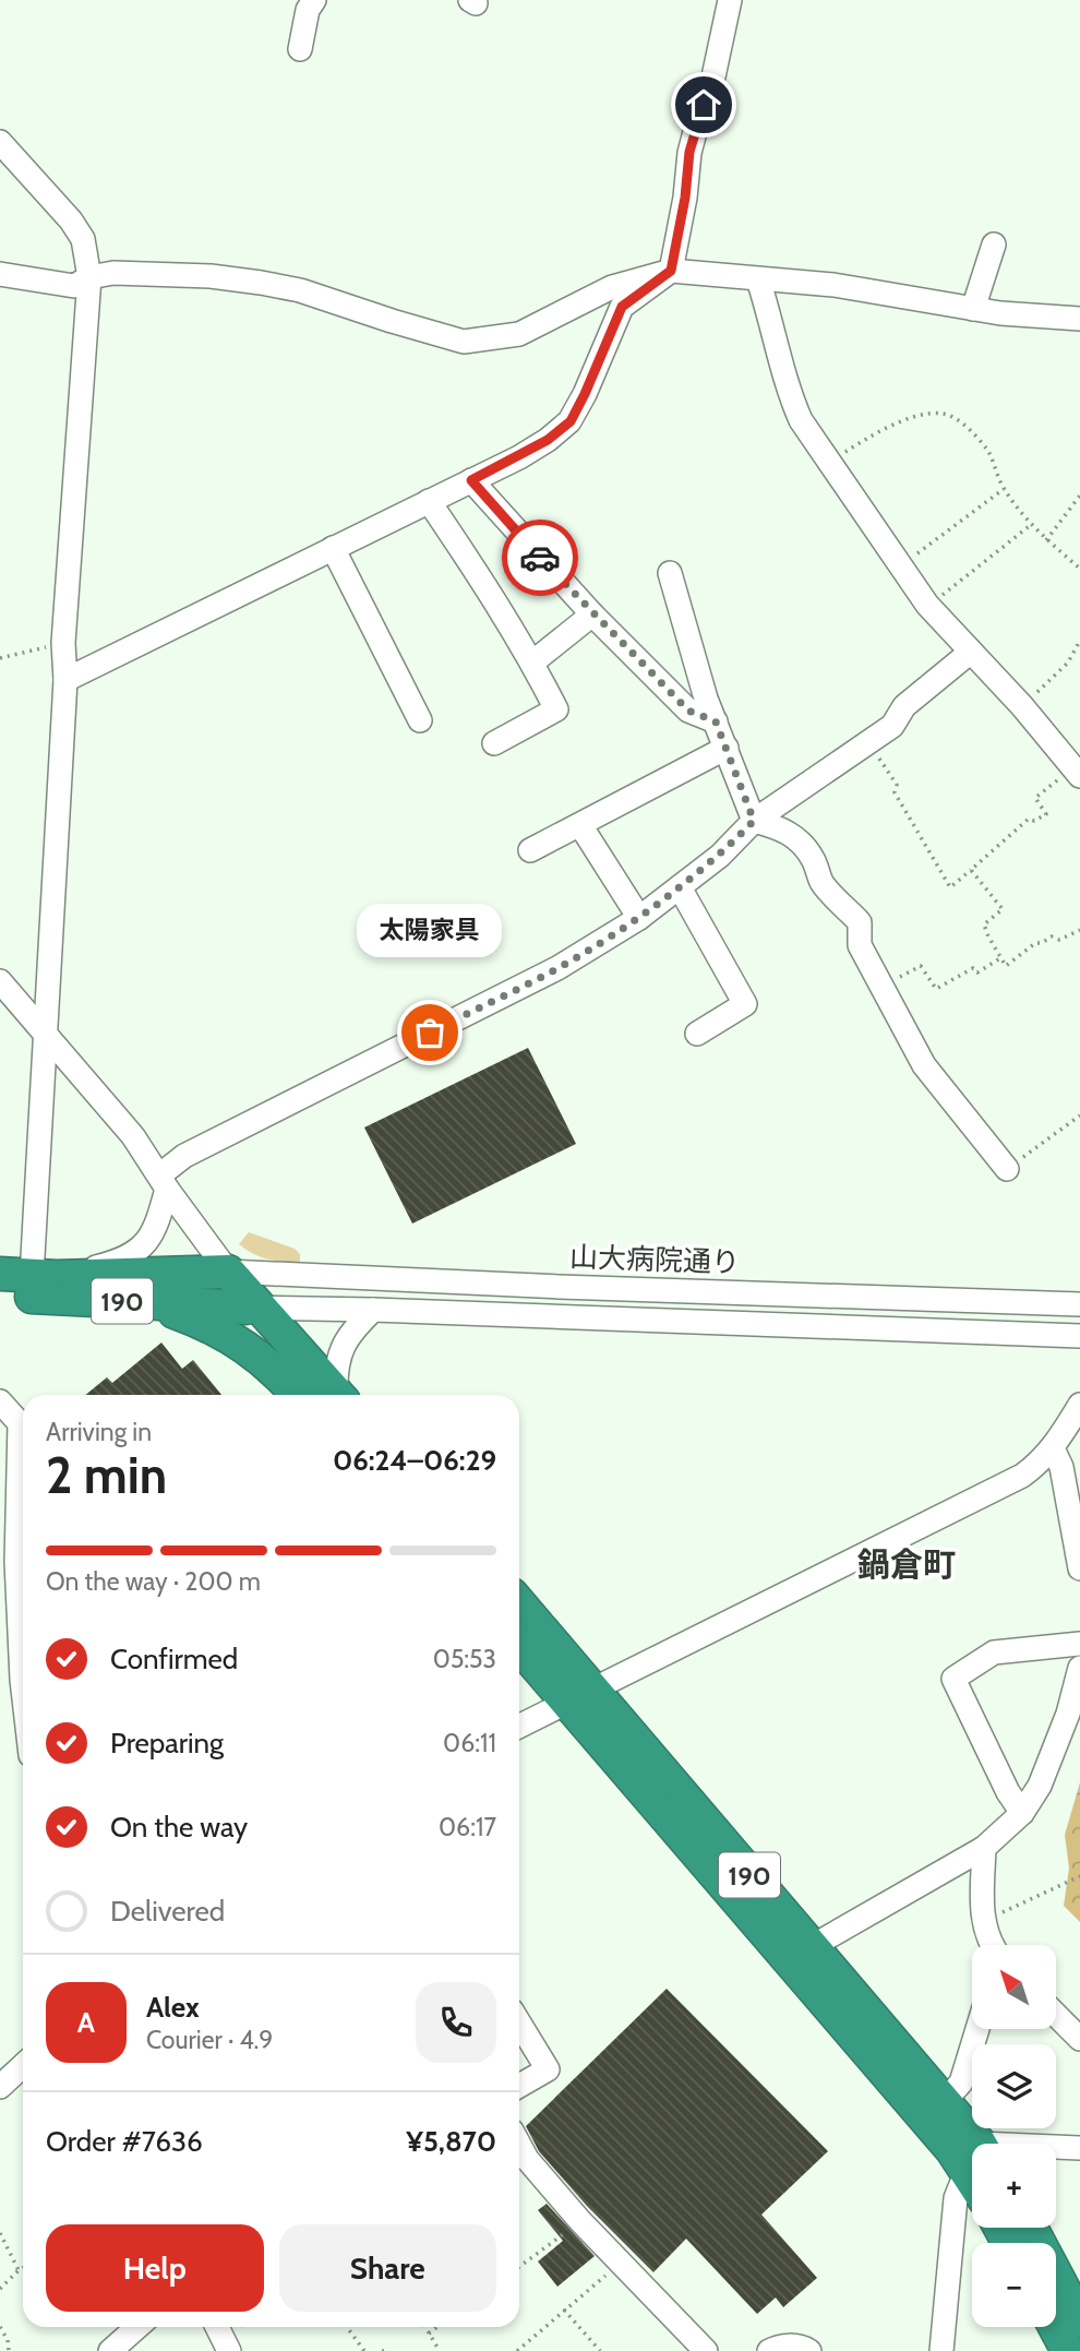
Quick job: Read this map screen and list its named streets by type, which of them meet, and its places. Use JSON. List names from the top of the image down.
{
  "streets": {
    "highway": ["190"],
    "street": ["山大病院通り"]
  },
  "crossings": [
    ["山大病院通り", "190"]
  ],
  "districts": ["鍋倉町"],
  "places": ["太陽家具"],
  "north": "top left",
  "page": {
    "bubble": "太陽家具",
    "heading": ["2 min", "Arriving in", "06:24–06:29"],
    "panel": [
      "Alex",
      "Courier · 4.9",
      "Order #7636",
      "¥5,870"
    ],
    "bar": "On the way · 200 m",
    "list": [
      ["Confirmed", "05:53"],
      ["Preparing", "06:11"],
      ["On the way", "06:17"],
      "Delivered"
    ],
    "map_buttons": ["+", "−"],
    "round": "A",
    "buttons": ["Help", "Share"]
  }
}
